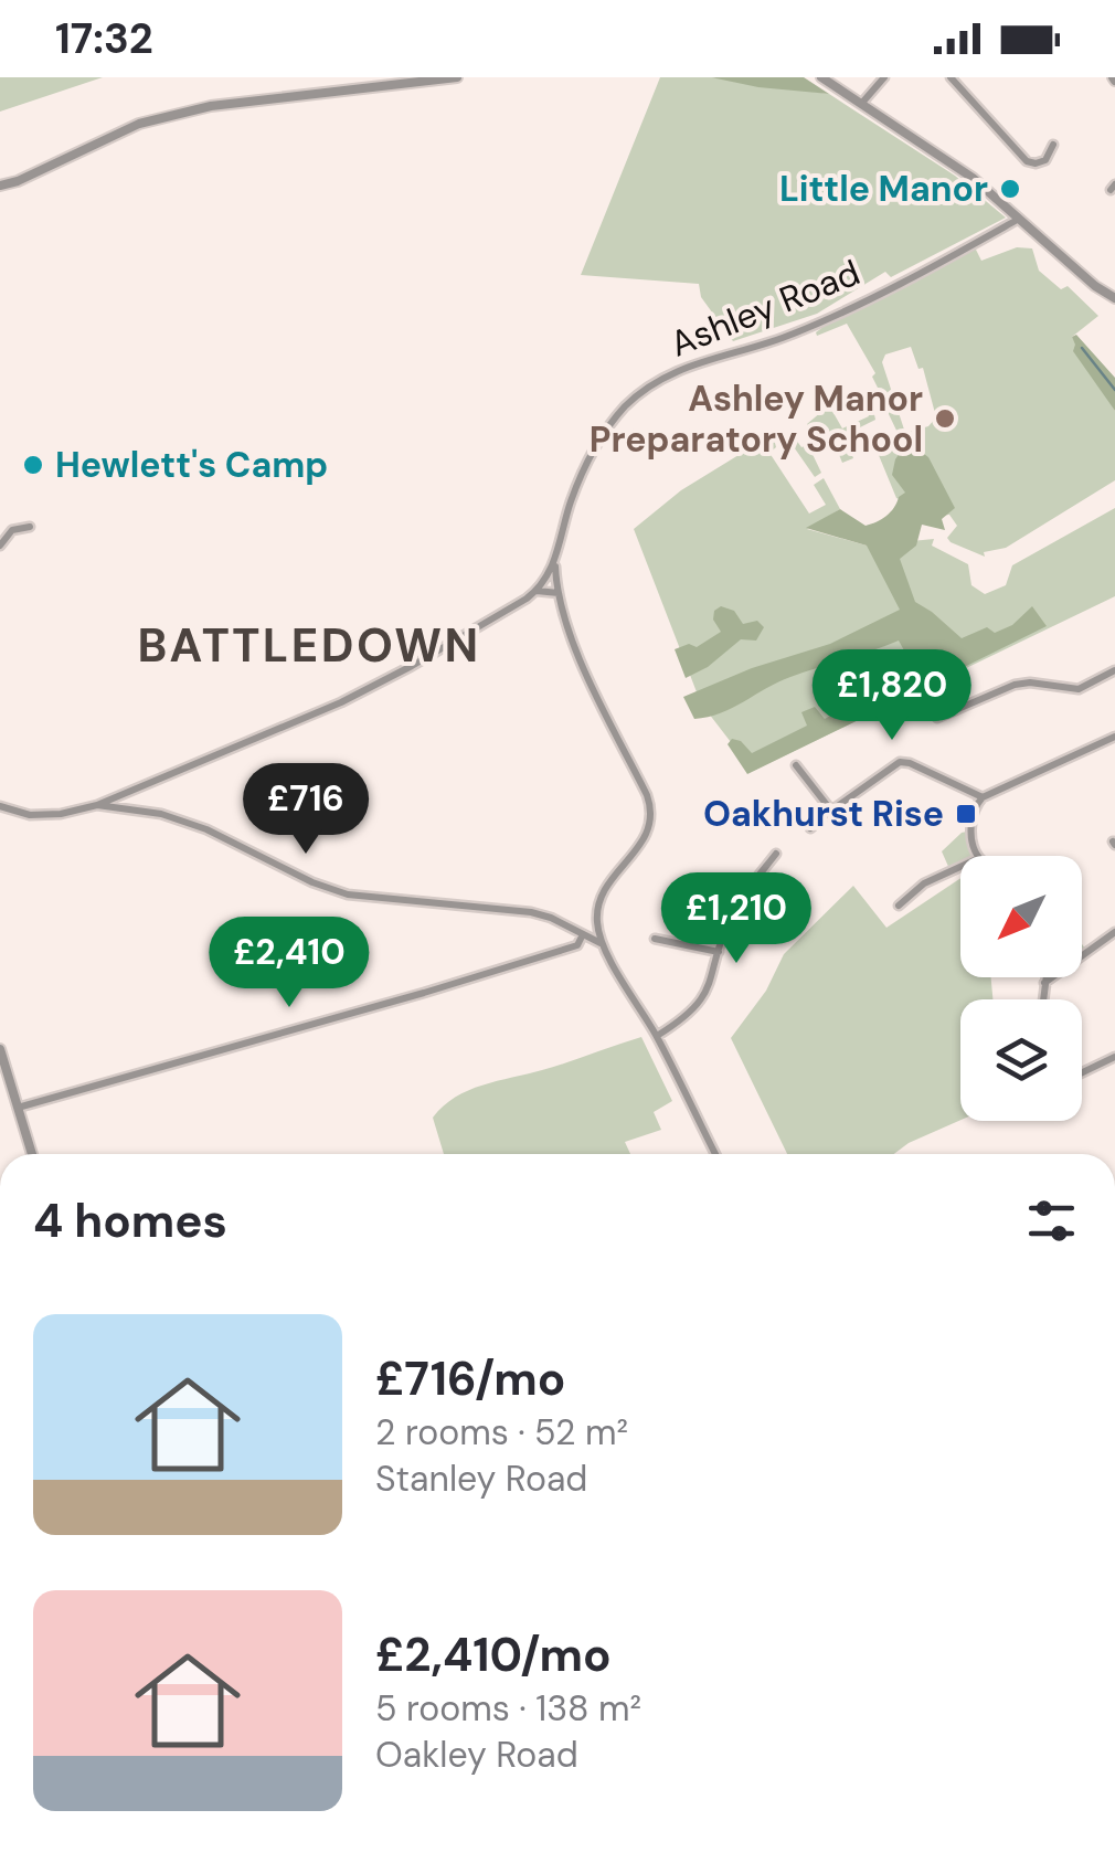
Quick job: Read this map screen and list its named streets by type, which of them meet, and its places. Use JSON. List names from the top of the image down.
{
  "streets": {
    "street": ["Ashley Road"]
  },
  "districts": ["BATTLEDOWN"],
  "places": {
    "other": ["Little Manor", "Ashley Manor Preparatory School", "Hewlett's Camp"],
    "transit": ["Oakhurst Rise"]
  },
  "north": "bottom left",
  "page": {
    "status": "17:32",
    "price": [
      "£1,820",
      "£716",
      "£1,210",
      "£2,410"
    ],
    "heading": "4 homes",
    "list": [
      {
        "name": "£716/mo",
        "note": "2 rooms · 52 m² · Stanley Road"
      },
      {
        "name": "£2,410/mo",
        "note": "5 rooms · 138 m² · Oakley Road"
      }
    ]
  }
}
